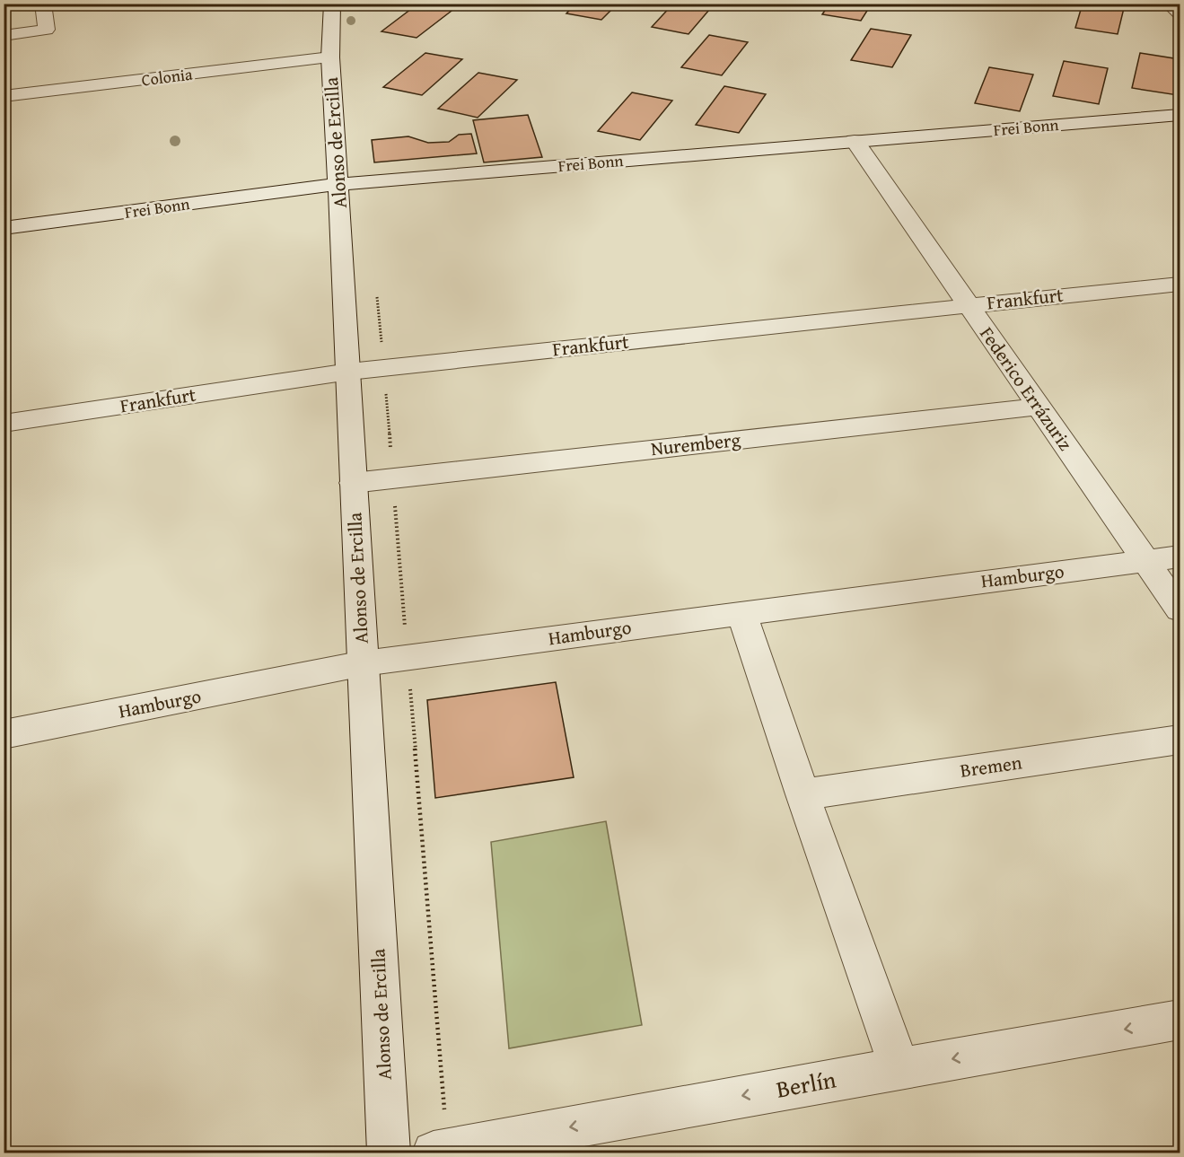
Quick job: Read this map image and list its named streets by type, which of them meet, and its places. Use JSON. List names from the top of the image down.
{
  "streets": {
    "street": [
      "Colonia",
      "Frei Bonn",
      "Alonso de Ercilla",
      "Frankfurt",
      "Federico Errázuriz",
      "Nuremberg",
      "Hamburgo",
      "Bremen",
      "Berlín"
    ]
  },
  "crossings": [
    ["Colonia", "Alonso de Ercilla"],
    ["Frei Bonn", "Alonso de Ercilla"],
    ["Frei Bonn", "Federico Errázuriz"],
    ["Alonso de Ercilla", "Frankfurt"],
    ["Alonso de Ercilla", "Nuremberg"],
    ["Alonso de Ercilla", "Hamburgo"],
    ["Frankfurt", "Federico Errázuriz"],
    ["Federico Errázuriz", "Nuremberg"],
    ["Federico Errázuriz", "Hamburgo"]
  ],
  "one_way": ["Berlín"]
}
